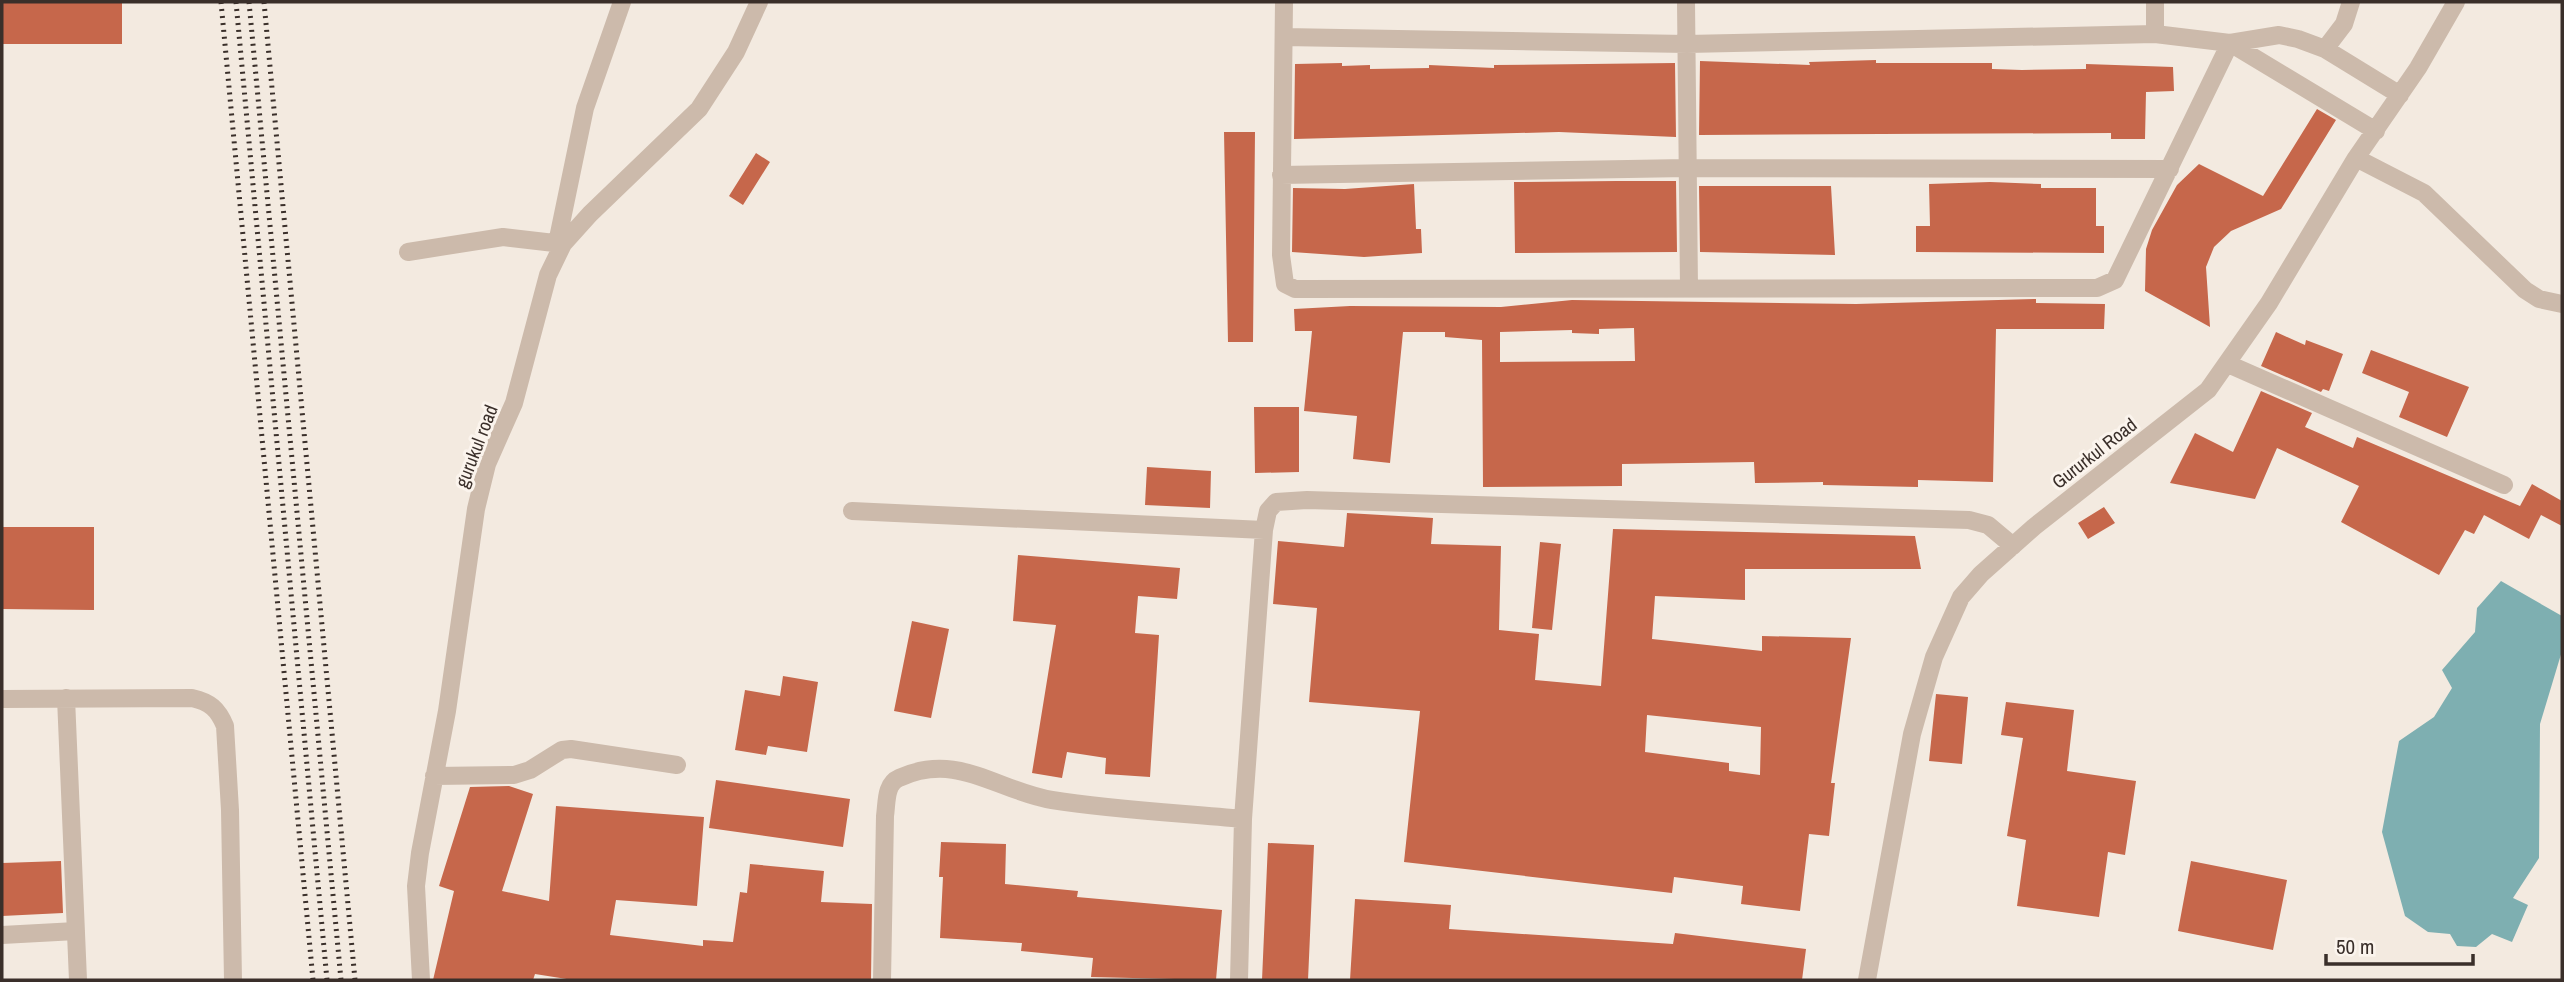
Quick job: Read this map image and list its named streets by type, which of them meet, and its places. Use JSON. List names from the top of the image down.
{
  "streets": {
    "street": ["gurukul road", "Gururkul Road"]
  },
  "scale_bar": "50 m"
}
